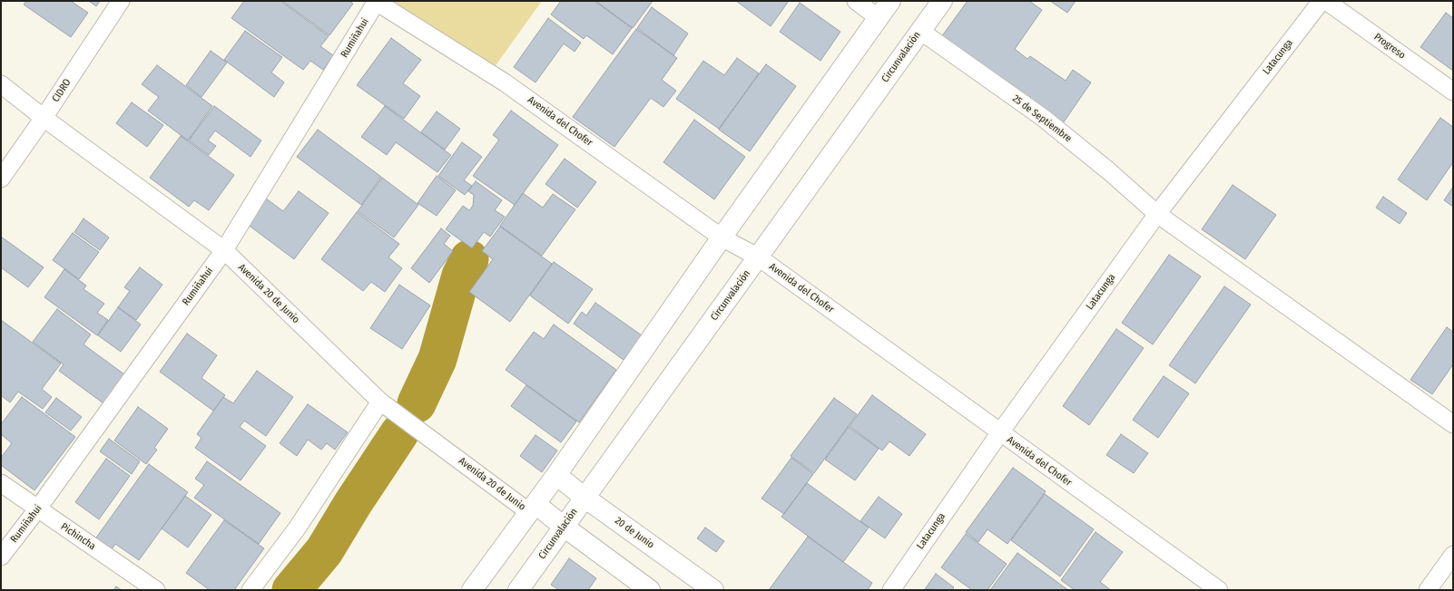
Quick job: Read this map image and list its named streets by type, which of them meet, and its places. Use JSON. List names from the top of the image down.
{
  "streets": {
    "main road": ["Circunvalación", "20 de Junio"],
    "street": [
      "Rumiñahui",
      "Progreso",
      "Latacunga",
      "CIDRO",
      "25 de Septiembre",
      "Avenida del Chofer",
      "Avenida 20 de Junio",
      "Pichincha"
    ]
  },
  "crossings": [
    ["Rumiñahui", "Avenida del Chofer"],
    ["Rumiñahui", "Avenida 20 de Junio"],
    ["Rumiñahui", "Pichincha"],
    ["Circunvalación", "25 de Septiembre"],
    ["Circunvalación", "Avenida del Chofer"],
    ["Circunvalación", "20 de Junio"],
    ["Latacunga", "25 de Septiembre"],
    ["Latacunga", "Avenida del Chofer"],
    ["CIDRO", "Avenida 20 de Junio"]
  ]
}
